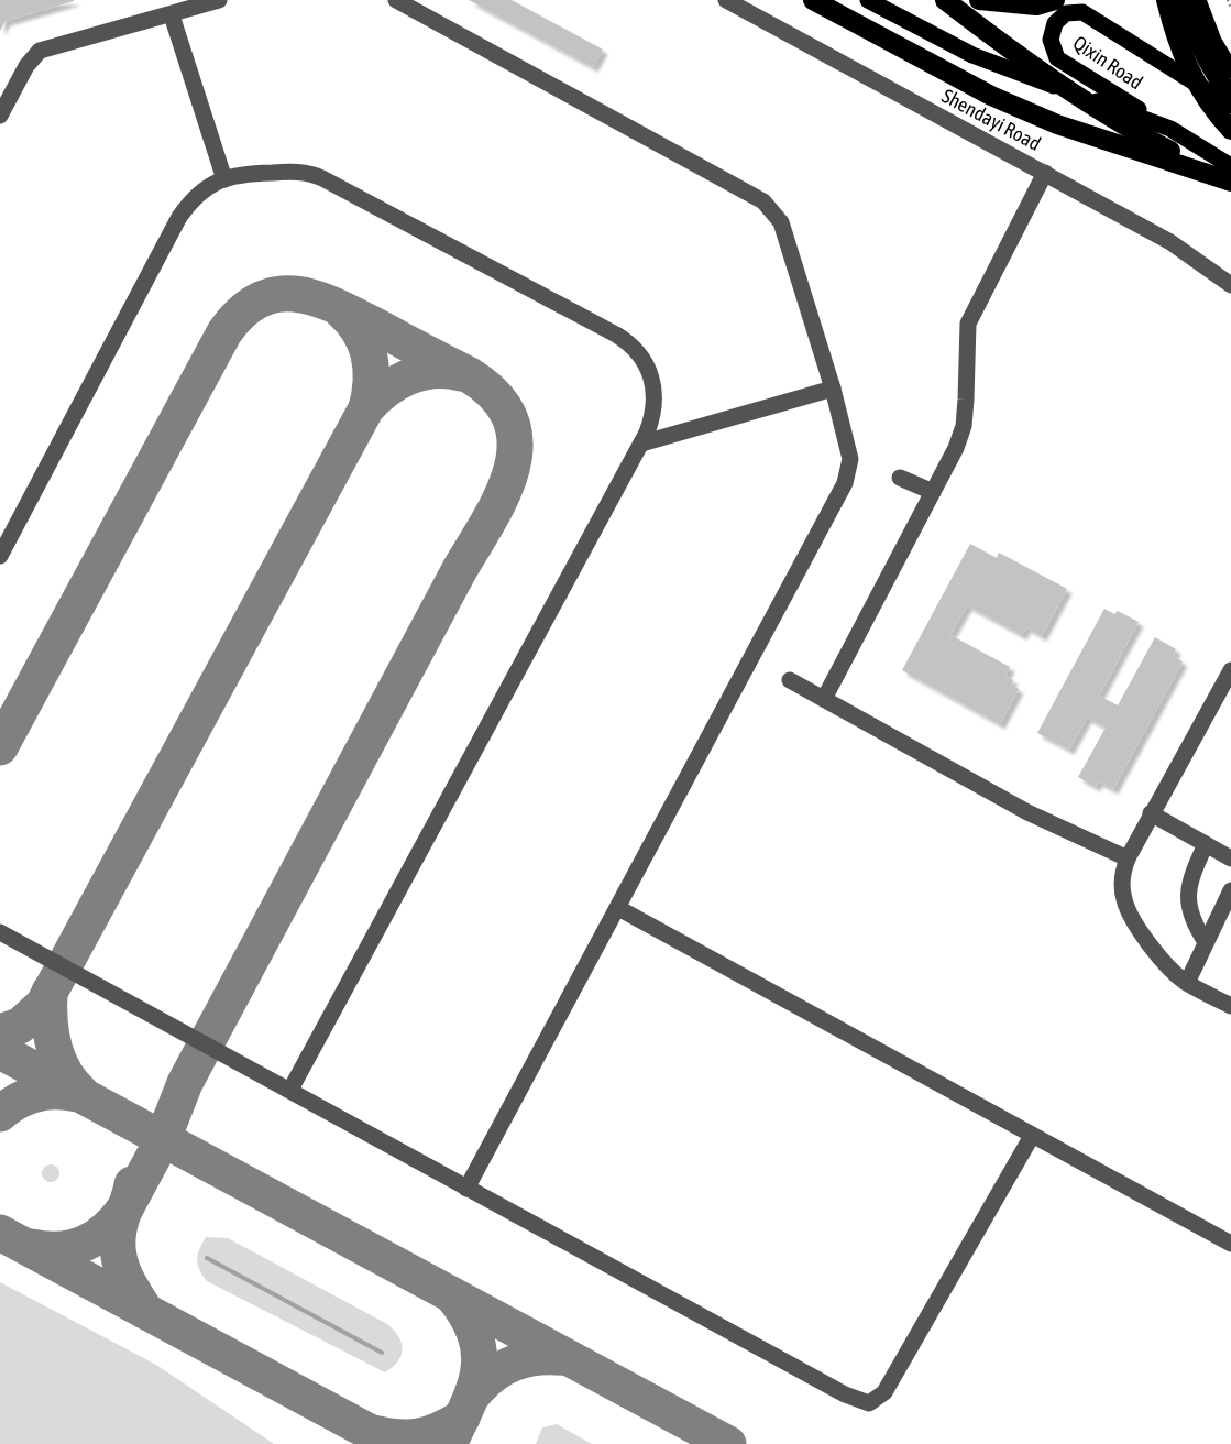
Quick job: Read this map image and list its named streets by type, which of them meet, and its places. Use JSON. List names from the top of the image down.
{
  "streets": {
    "main road": ["Qixin Road"],
    "street": ["Shendayi Road"]
  }
}
